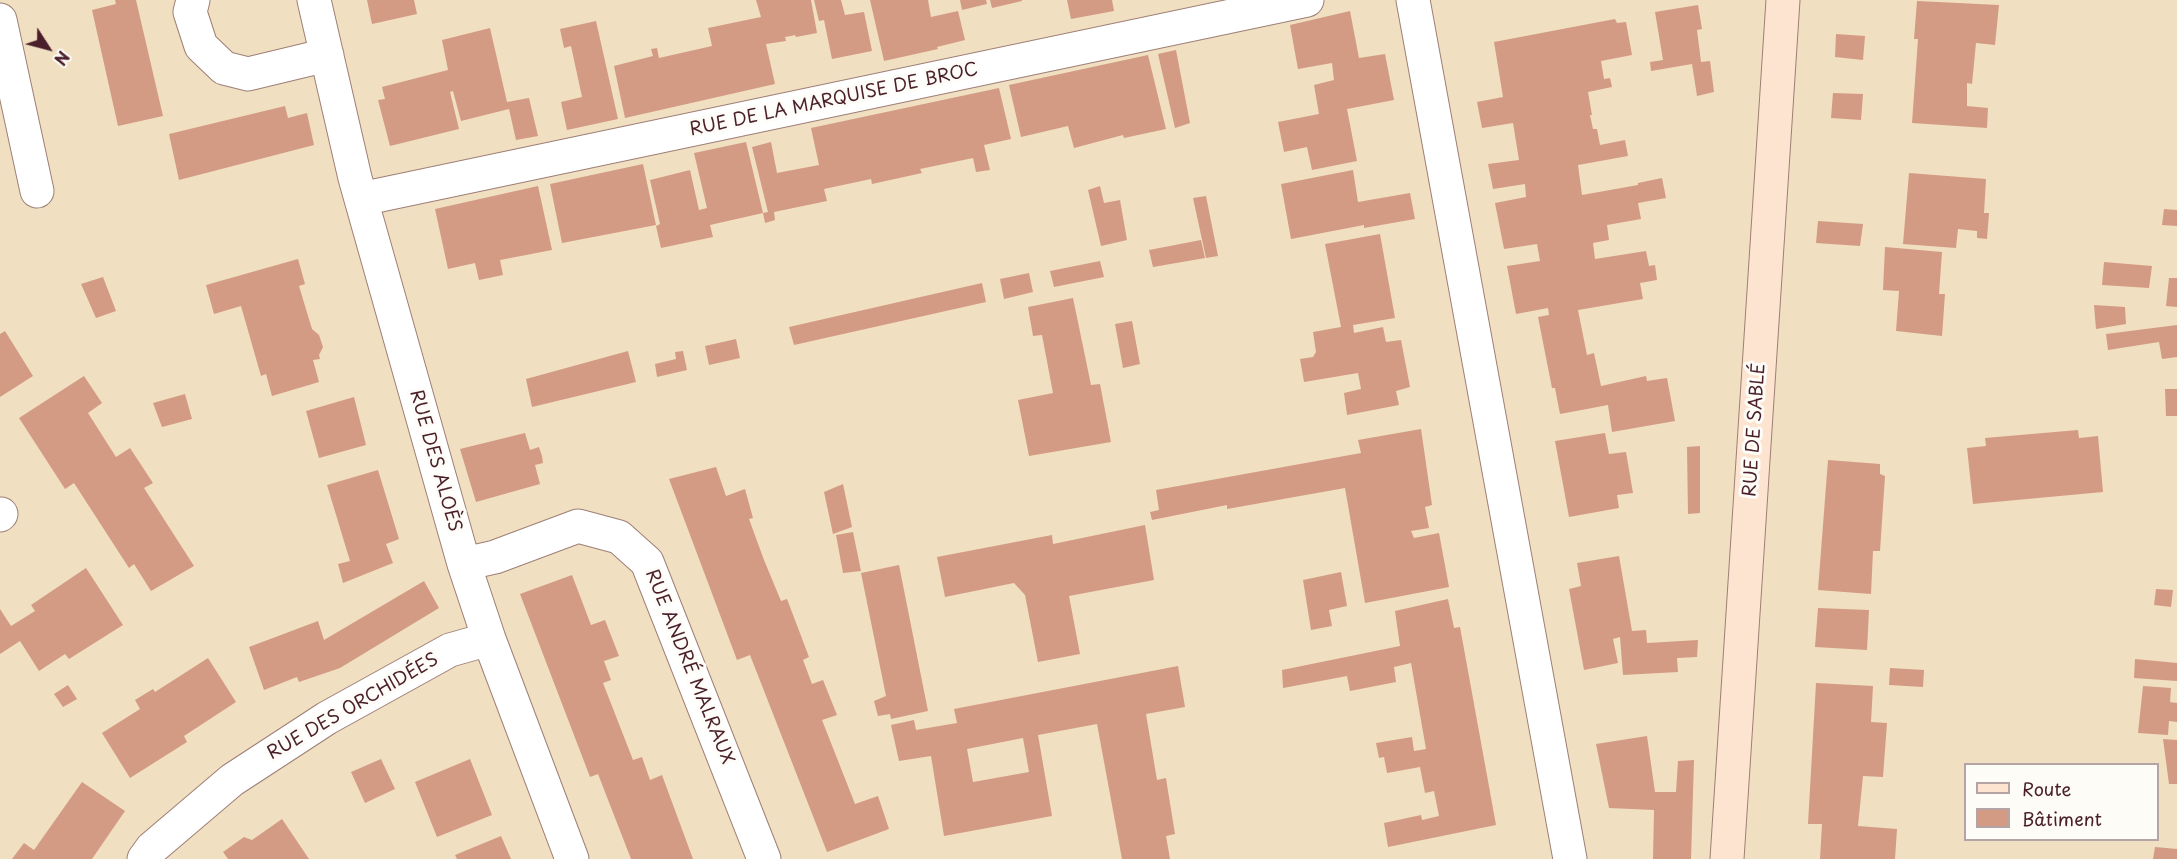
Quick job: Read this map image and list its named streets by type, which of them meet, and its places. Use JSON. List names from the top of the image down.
{
  "streets": {
    "main road": ["RUE DE SABLÉ"],
    "street": [
      "RUE DE LA MARQUISE DE BROC",
      "RUE DES ALOÈS",
      "RUE ANDRÉ MALRAUX",
      "RUE DES ORCHIDÉES"
    ]
  },
  "crossings": [
    ["RUE DE LA MARQUISE DE BROC", "RUE DES ALOÈS"],
    ["RUE DES ALOÈS", "RUE ANDRÉ MALRAUX"],
    ["RUE DES ALOÈS", "RUE DES ORCHIDÉES"]
  ],
  "legend": ["Route", "Bâtiment"],
  "north": "bottom right"
}
